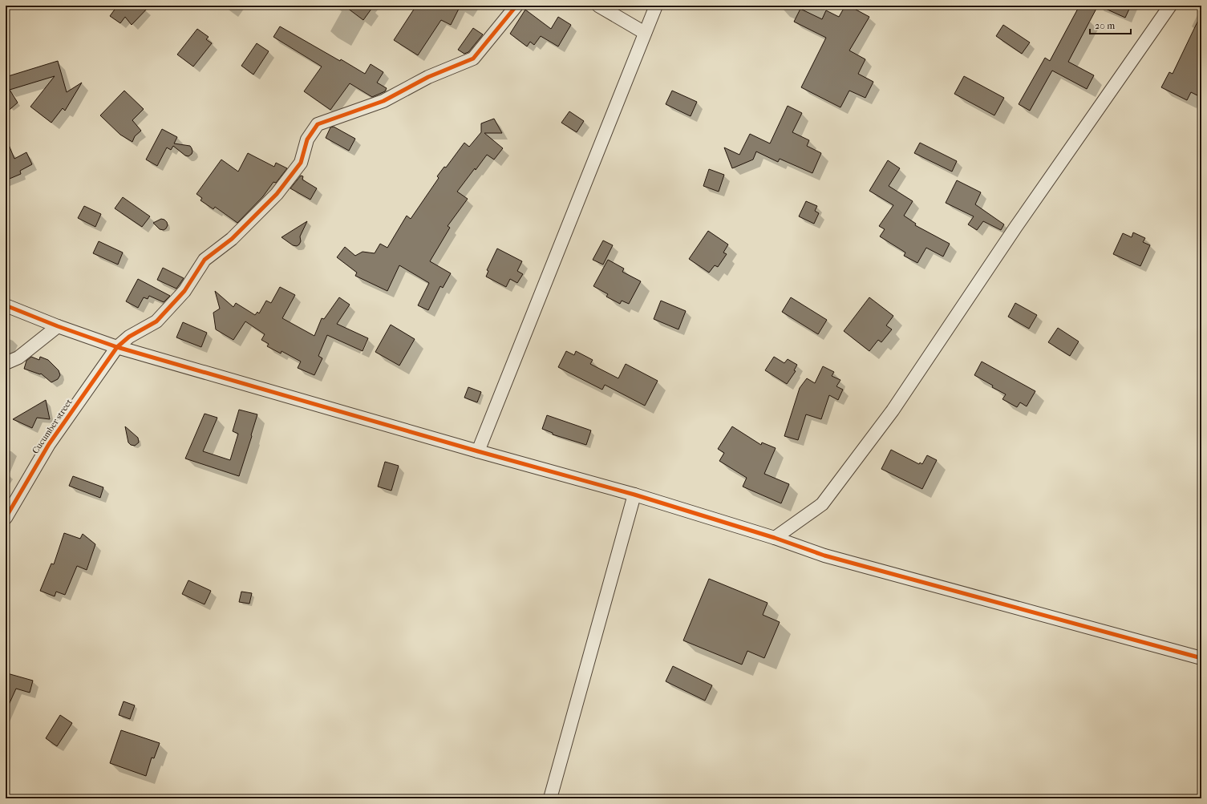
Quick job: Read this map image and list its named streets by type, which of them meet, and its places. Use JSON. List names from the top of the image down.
{
  "streets": {
    "street": ["Cucumber street"]
  },
  "scale_bar": "20 m"
}
